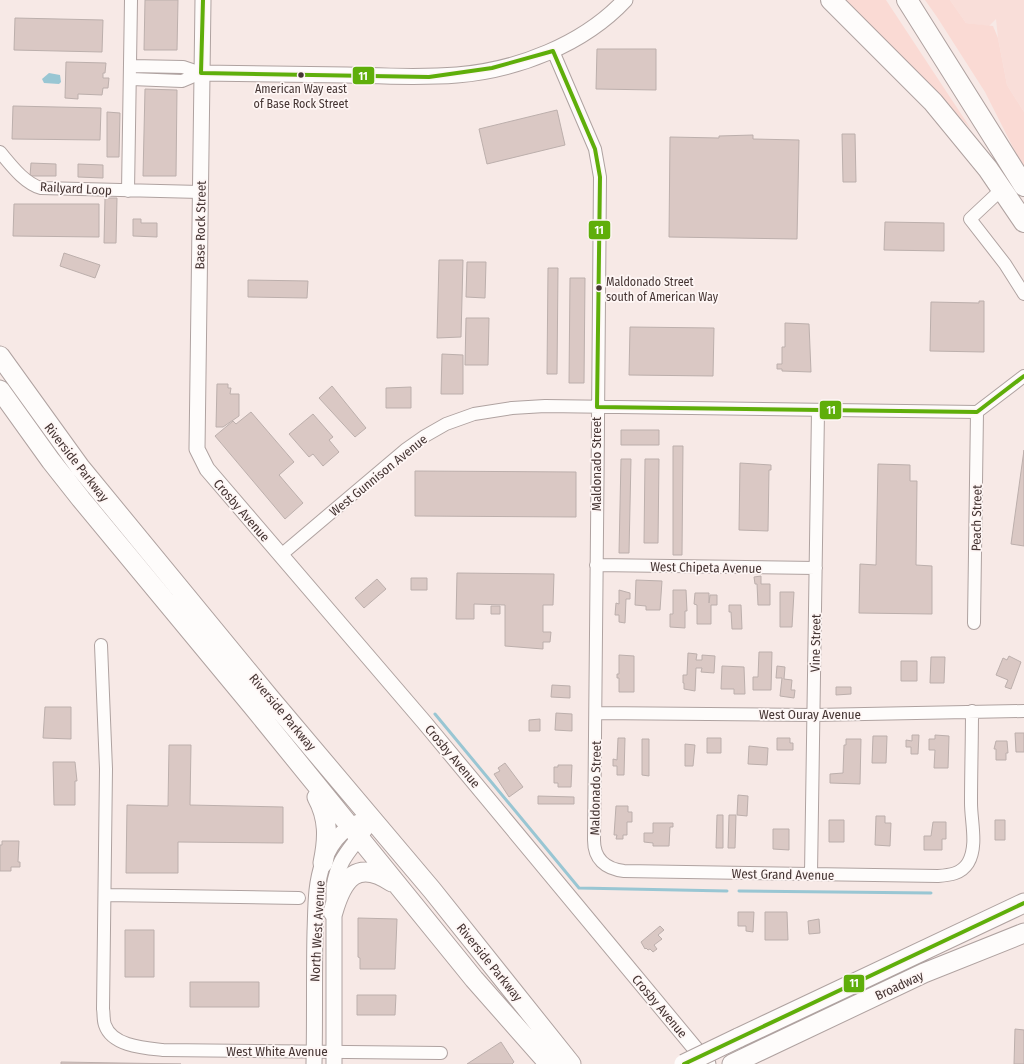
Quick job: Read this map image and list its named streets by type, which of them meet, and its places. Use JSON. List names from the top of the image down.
{
  "streets": {
    "main road": ["Riverside Parkway", "Broadway"],
    "street": [
      "Railyard Loop",
      "Base Rock Street",
      "Maldonado Street",
      "West Gunnison Avenue",
      "Crosby Avenue",
      "Peach Street",
      "West Chipeta Avenue",
      "Vine Street",
      "West Ouray Avenue",
      "West Grand Avenue",
      "North West Avenue",
      "West White Avenue"
    ]
  },
  "crossings": [
    ["Base Rock Street", "Crosby Avenue"],
    ["Riverside Parkway", "North West Avenue"],
    ["Maldonado Street", "West Gunnison Avenue"],
    ["Maldonado Street", "West Chipeta Avenue"],
    ["Maldonado Street", "West Ouray Avenue"],
    ["Maldonado Street", "West Grand Avenue"],
    ["West Gunnison Avenue", "Crosby Avenue"],
    ["West Gunnison Avenue", "Peach Street"],
    ["West Gunnison Avenue", "Vine Street"],
    ["West Chipeta Avenue", "Vine Street"],
    ["Vine Street", "West Ouray Avenue"],
    ["Vine Street", "West Grand Avenue"],
    ["West Ouray Avenue", "West Grand Avenue"],
    ["North West Avenue", "West White Avenue"]
  ],
  "places": ["American Way east of Base Rock Street", "Maldonado Street south of American Way"],
  "lines": ["transit line 11"]
}
